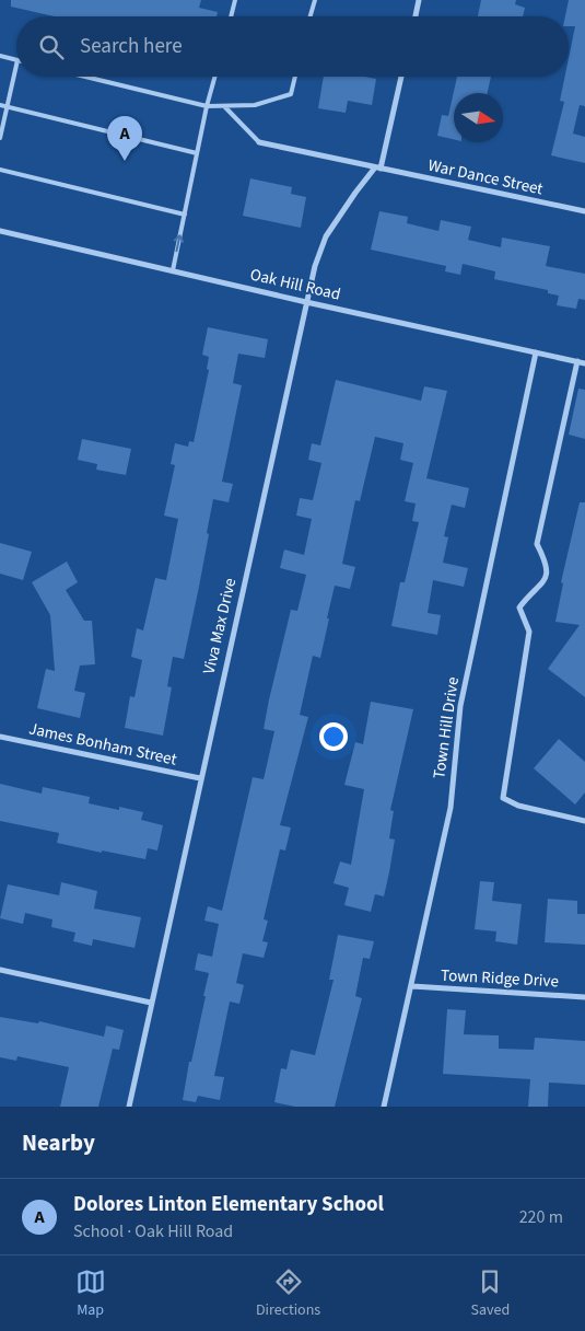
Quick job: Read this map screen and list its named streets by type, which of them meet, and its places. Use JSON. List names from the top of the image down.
{
  "streets": {
    "street": [
      "War Dance Street",
      "Oak Hill Road",
      "Viva Max Drive",
      "Town Hill Drive",
      "James Bonham Street",
      "Town Ridge Drive"
    ]
  },
  "crossings": [
    ["War Dance Street", "Viva Max Drive"],
    ["Oak Hill Road", "Viva Max Drive"],
    ["Oak Hill Road", "Town Hill Drive"],
    ["Viva Max Drive", "James Bonham Street"],
    ["Town Hill Drive", "Town Ridge Drive"]
  ],
  "north": "right",
  "page": {
    "search": "Search here",
    "pins": "A",
    "heading": "Nearby",
    "list": [
      {
        "mark": "A",
        "name": "Dolores Linton Elementary School",
        "note": "School · Oak Hill Road",
        "value": "220 m"
      }
    ],
    "nav": ["Map", "Directions", "Saved"]
  }
}
